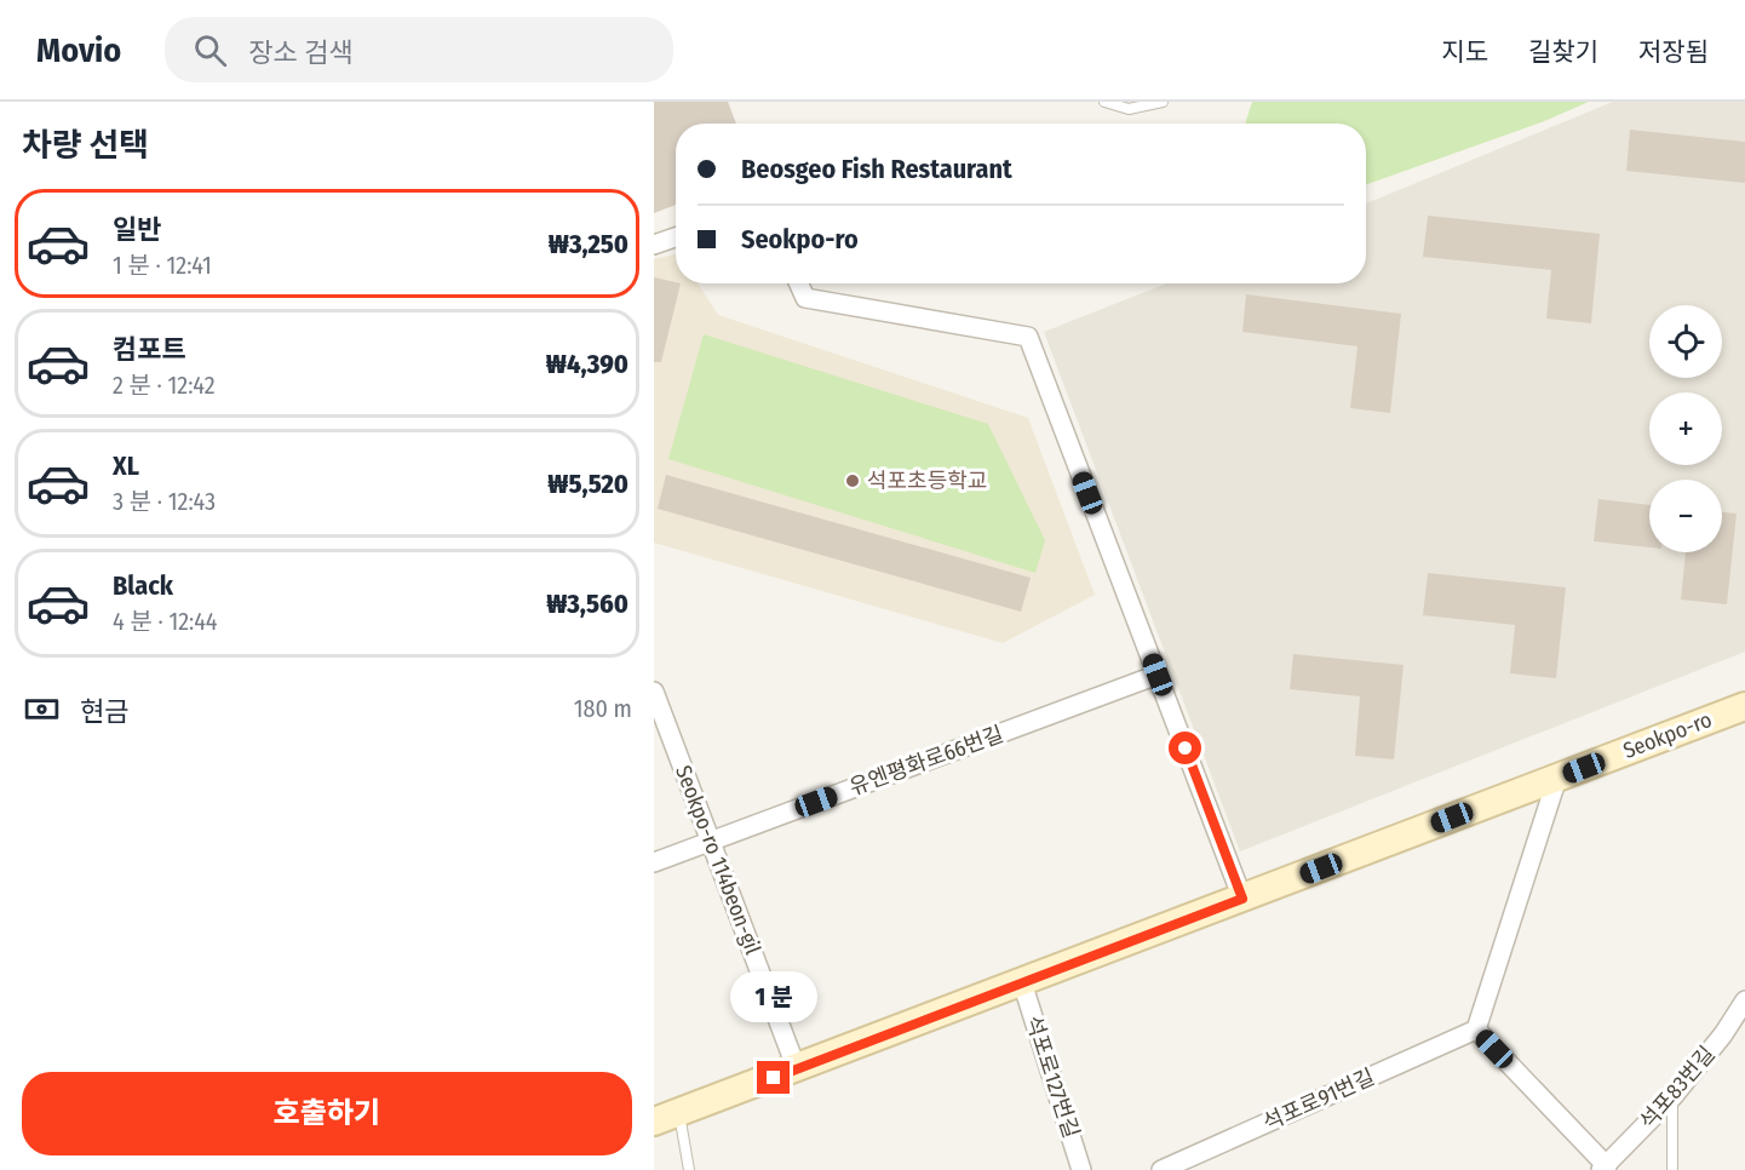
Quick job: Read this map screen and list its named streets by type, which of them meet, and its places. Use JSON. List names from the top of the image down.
{
  "streets": {
    "main road": ["Seokpo-ro"],
    "street": [
      "유엔평화로66번길",
      "Seokpo-ro 114beon-gil",
      "석포로127번길",
      "석포83번길",
      "석포로91번길"
    ]
  },
  "crossings": [
    ["Seokpo-ro", "Seokpo-ro 114beon-gil"],
    ["Seokpo-ro", "석포로127번길"],
    ["유엔평화로66번길", "Seokpo-ro 114beon-gil"]
  ],
  "places": ["석포초등학교"],
  "page": {
    "header": "Movio",
    "search": "장소 검색",
    "nav": ["지도", "길찾기", "저장됨"],
    "heading": "차량 선택",
    "banner": ["Beosgeo Fish Restaurant", "Seokpo-ro"],
    "list": [
      {
        "name": "일반",
        "note": "1 분 · 12:41",
        "value": "₩3,250"
      },
      {
        "name": "컴포트",
        "note": "2 분 · 12:42",
        "value": "₩4,390"
      },
      {
        "name": "XL",
        "note": "3 분 · 12:43",
        "value": "₩5,520"
      },
      {
        "name": "Black",
        "note": "4 분 · 12:44",
        "value": "₩3,560"
      }
    ],
    "map_buttons": ["+", "−"],
    "pay": ["현금", "180 m"],
    "bubble": "1 분",
    "buttons": "호출하기"
  }
}
